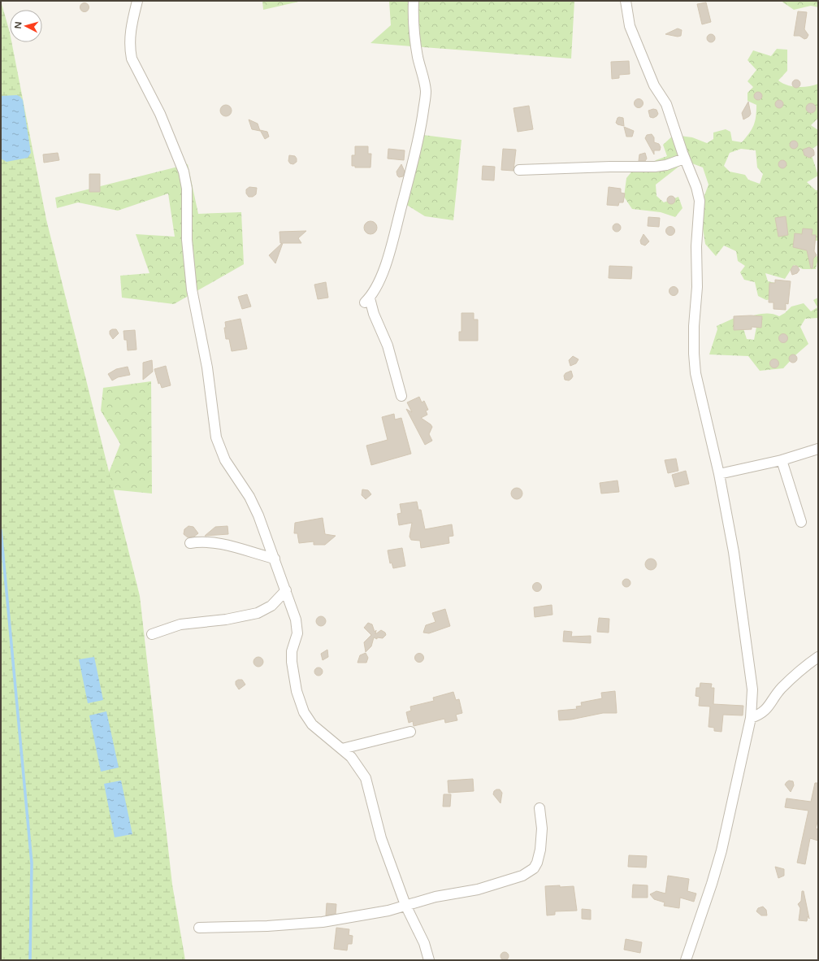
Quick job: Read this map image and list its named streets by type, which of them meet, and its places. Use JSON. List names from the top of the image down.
{
  "north": "left"
}
